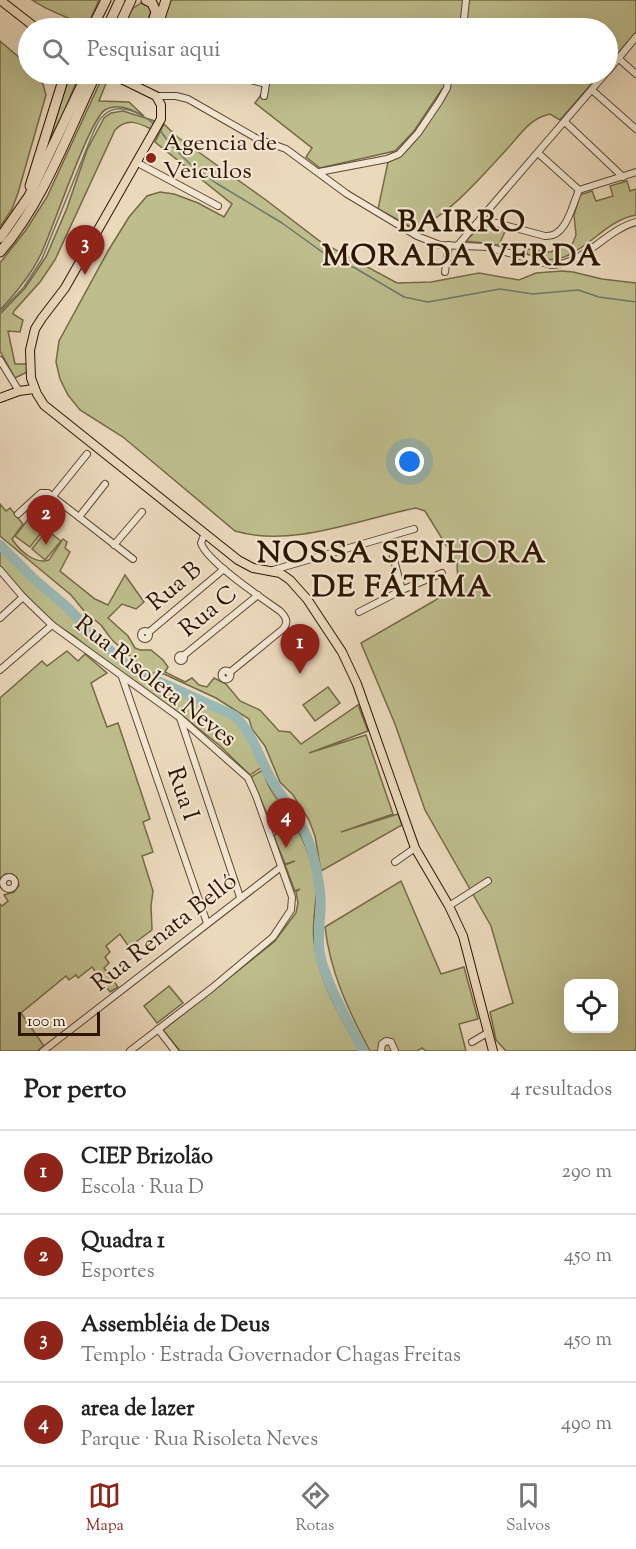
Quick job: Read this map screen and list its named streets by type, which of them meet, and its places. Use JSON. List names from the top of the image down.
{
  "streets": {
    "street": [
      "Rua B",
      "Rua C",
      "Rua Risoleta Neves",
      "Rua I",
      "Rua Renata Belló"
    ]
  },
  "crossings": [
    ["Rua Risoleta Neves", "Rua I"],
    ["Rua Risoleta Neves", "Rua Renata Belló"],
    ["Rua I", "Rua Renata Belló"]
  ],
  "districts": ["BAIRRO MORADA VERDA", "NOSSA SENHORA DE FÁTIMA"],
  "places": ["Agencia de Veiculos"],
  "scale_bar": "100 m",
  "page": {
    "search": "Pesquisar aqui",
    "pins": [
      "3",
      "2",
      "1",
      "4"
    ],
    "scale": "100 m",
    "heading": ["Por perto", "4 resultados"],
    "list": [
      {
        "mark": "1",
        "name": "CIEP Brizolão",
        "note": "Escola · Rua D",
        "value": "290 m"
      },
      {
        "mark": "2",
        "name": "Quadra 1",
        "note": "Esportes",
        "value": "450 m"
      },
      {
        "mark": "3",
        "name": "Assembléia de Deus",
        "note": "Templo · Estrada Governador Chagas Freitas",
        "value": "450 m"
      },
      {
        "mark": "4",
        "name": "area de lazer",
        "note": "Parque · Rua Risoleta Neves",
        "value": "490 m"
      }
    ],
    "nav": ["Mapa", "Rotas", "Salvos"]
  }
}
